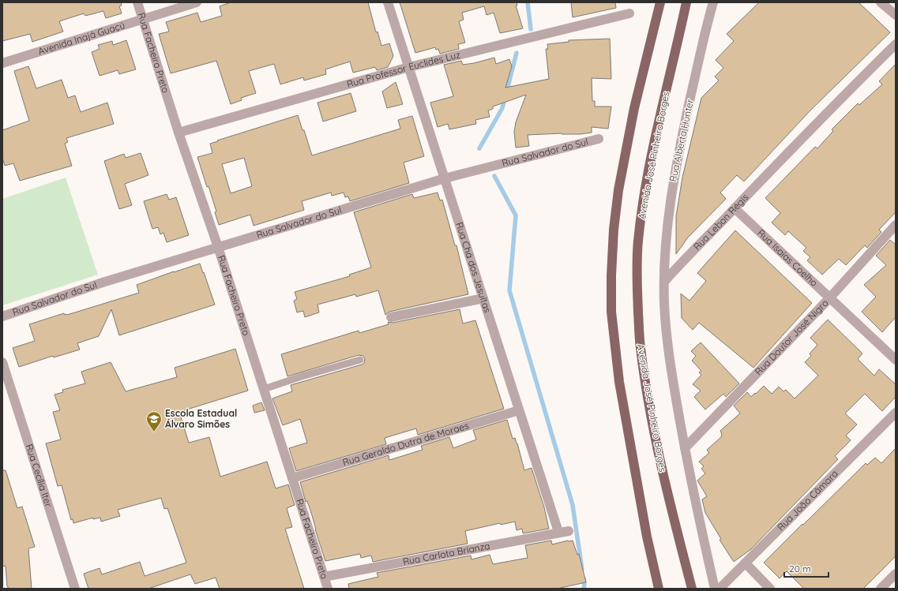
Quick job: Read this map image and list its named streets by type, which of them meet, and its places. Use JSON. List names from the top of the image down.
{
  "streets": {
    "main road": ["Avenida José Pinheiro Borges"],
    "street": [
      "Avenida Inajá Guaçú",
      "Rua Facheiro Preto",
      "Rua Professor Euclides Luz",
      "Rua Alberta Hunter",
      "Rua Salvador do Sul",
      "Rua Lebon Régis",
      "Rua Isaias Coelho",
      "Rua Chá dos Jesuítas",
      "Rua Doutor José Nigro",
      "Rua Geraldo Dutra de Moraes",
      "Rua Cecília Iter",
      "Rua João Câmara",
      "Rua Carlota Brianza"
    ]
  },
  "crossings": [
    ["Avenida Inajá Guaçú", "Rua Facheiro Preto"],
    ["Rua Facheiro Preto", "Rua Professor Euclides Luz"],
    ["Rua Facheiro Preto", "Rua Salvador do Sul"],
    ["Rua Facheiro Preto", "Rua Geraldo Dutra de Moraes"],
    ["Rua Facheiro Preto", "Rua Carlota Brianza"],
    ["Rua Professor Euclides Luz", "Rua Chá dos Jesuítas"],
    ["Rua Alberta Hunter", "Rua Lebon Régis"],
    ["Rua Salvador do Sul", "Rua Chá dos Jesuítas"],
    ["Rua Lebon Régis", "Rua Isaias Coelho"],
    ["Rua Isaias Coelho", "Rua Doutor José Nigro"],
    ["Rua Chá dos Jesuítas", "Rua Geraldo Dutra de Moraes"],
    ["Rua Chá dos Jesuítas", "Rua Carlota Brianza"]
  ],
  "places": {
    "school or university": ["Escola Estadual Álvaro Simões"]
  },
  "scale_bar": "20 m"
}
